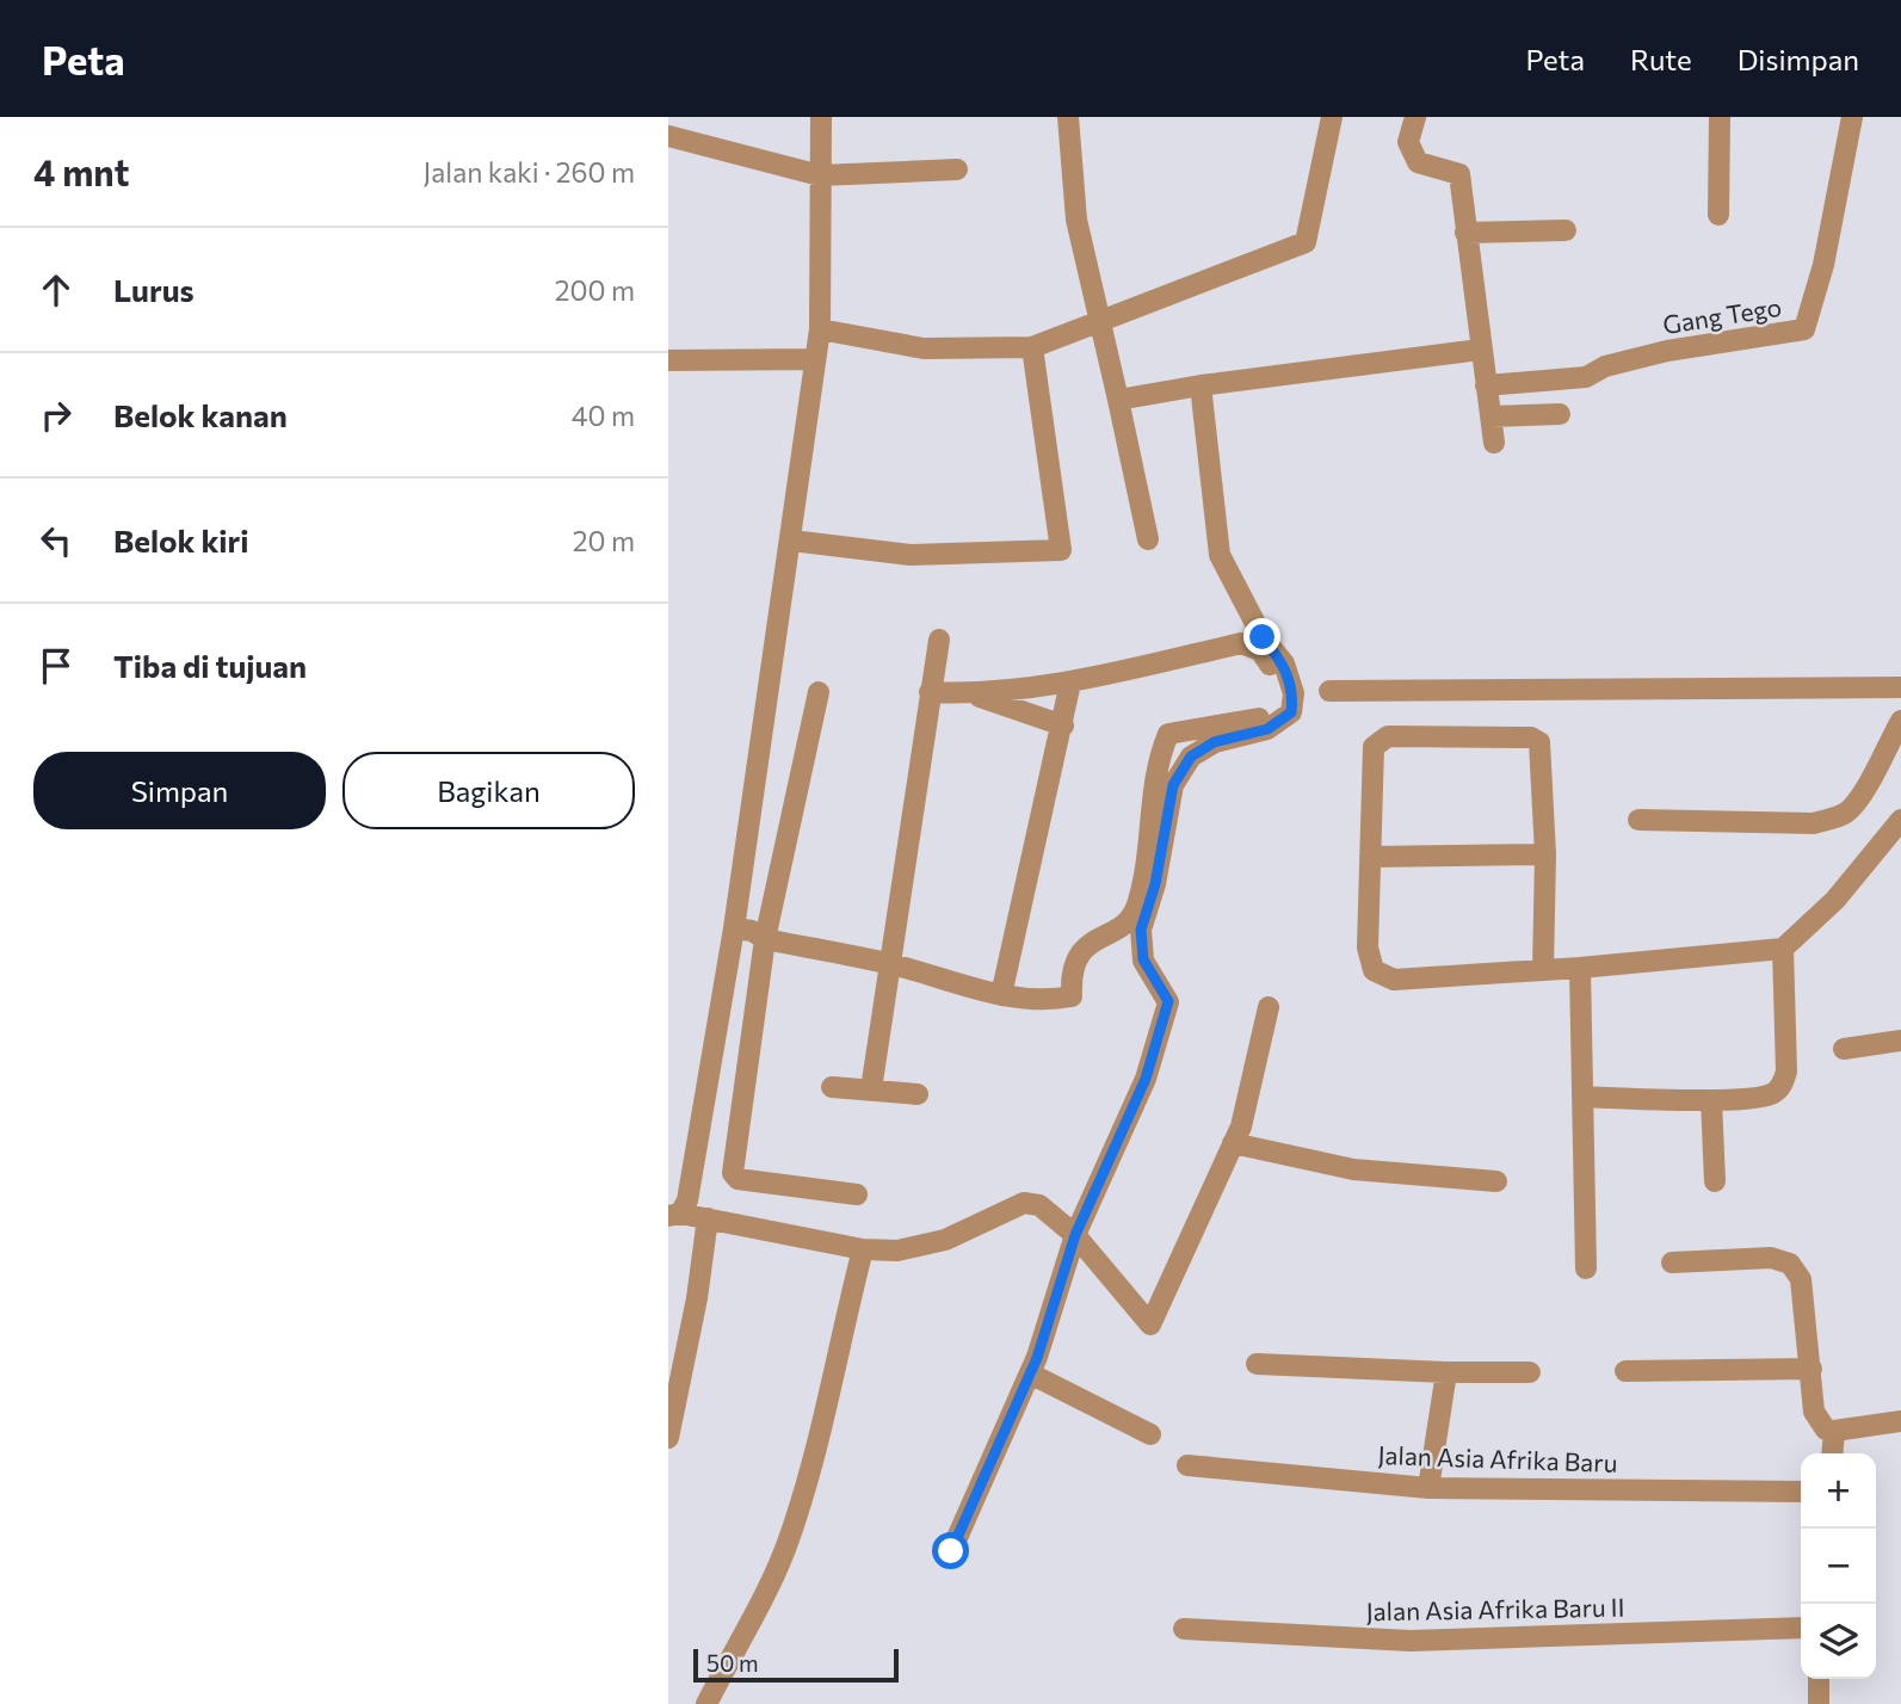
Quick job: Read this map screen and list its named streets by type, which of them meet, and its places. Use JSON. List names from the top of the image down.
{
  "streets": {
    "street": ["Gang Tego", "Jalan Asia Afrika Baru", "Jalan Asia Afrika Baru II"]
  },
  "scale_bar": "50 m",
  "page": {
    "header": "Peta",
    "nav": ["Peta", "Rute", "Disimpan"],
    "heading": ["4 mnt", "Jalan kaki · 260 m"],
    "list": [
      ["Lurus", "200 m"],
      ["Belok kanan", "40 m"],
      ["Belok kiri", "20 m"],
      "Tiba di tujuan"
    ],
    "buttons": ["Simpan", "Bagikan"],
    "map_buttons": ["+", "−"],
    "scale": "50 m"
  }
}
